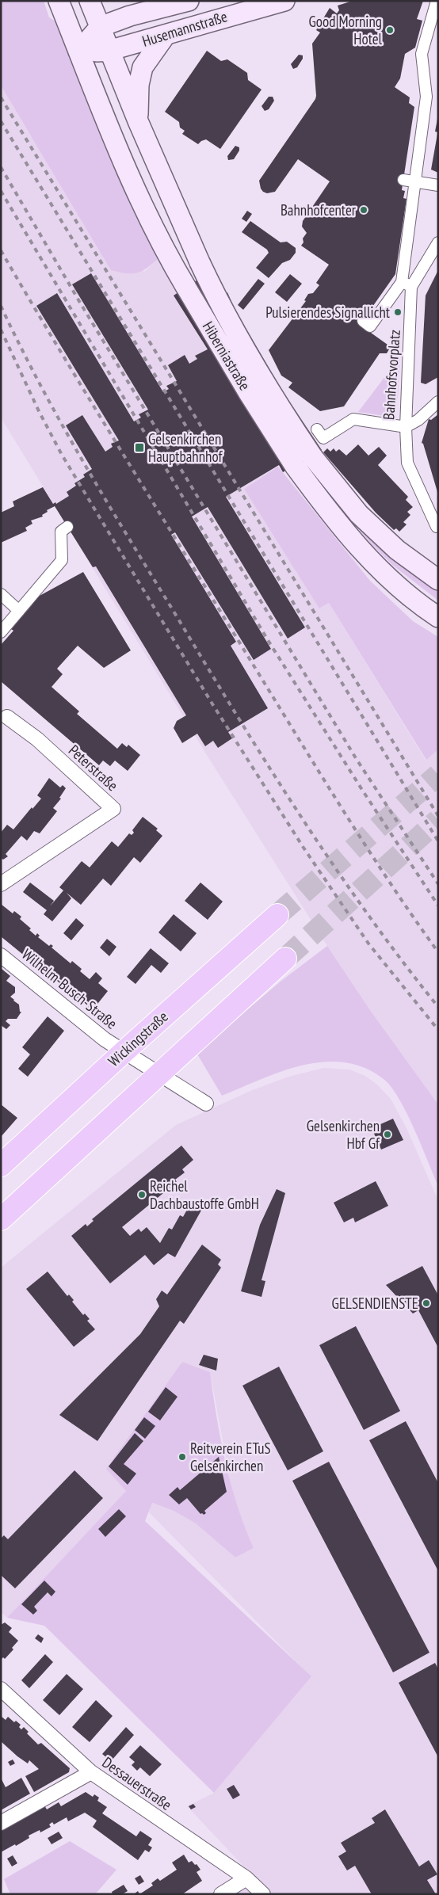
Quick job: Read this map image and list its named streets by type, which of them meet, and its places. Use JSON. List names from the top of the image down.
{
  "streets": {
    "main road": ["Husemannstraße", "Hiberniastraße", "Wickingstraße"],
    "street": [
      "Bahnhofsvorplatz",
      "Peterstraße",
      "Wilhelm-Busch-Straße",
      "Dessauerstraße"
    ]
  },
  "crossings": [
    ["Husemannstraße", "Hiberniastraße"],
    ["Wilhelm-Busch-Straße", "Wickingstraße"]
  ],
  "places": {
    "other": [
      "Good Morning Hotel",
      "Bahnhofcenter",
      "Pulsierendes Signallicht",
      "Gelsenkirchen Hbf Gf",
      "Reichel Dachbaustoffe GmbH",
      "GELSENDIENSTE",
      "Reitverein ETuS Gelsenkirchen"
    ],
    "transit": ["Gelsenkirchen Hauptbahnhof"]
  }
}
